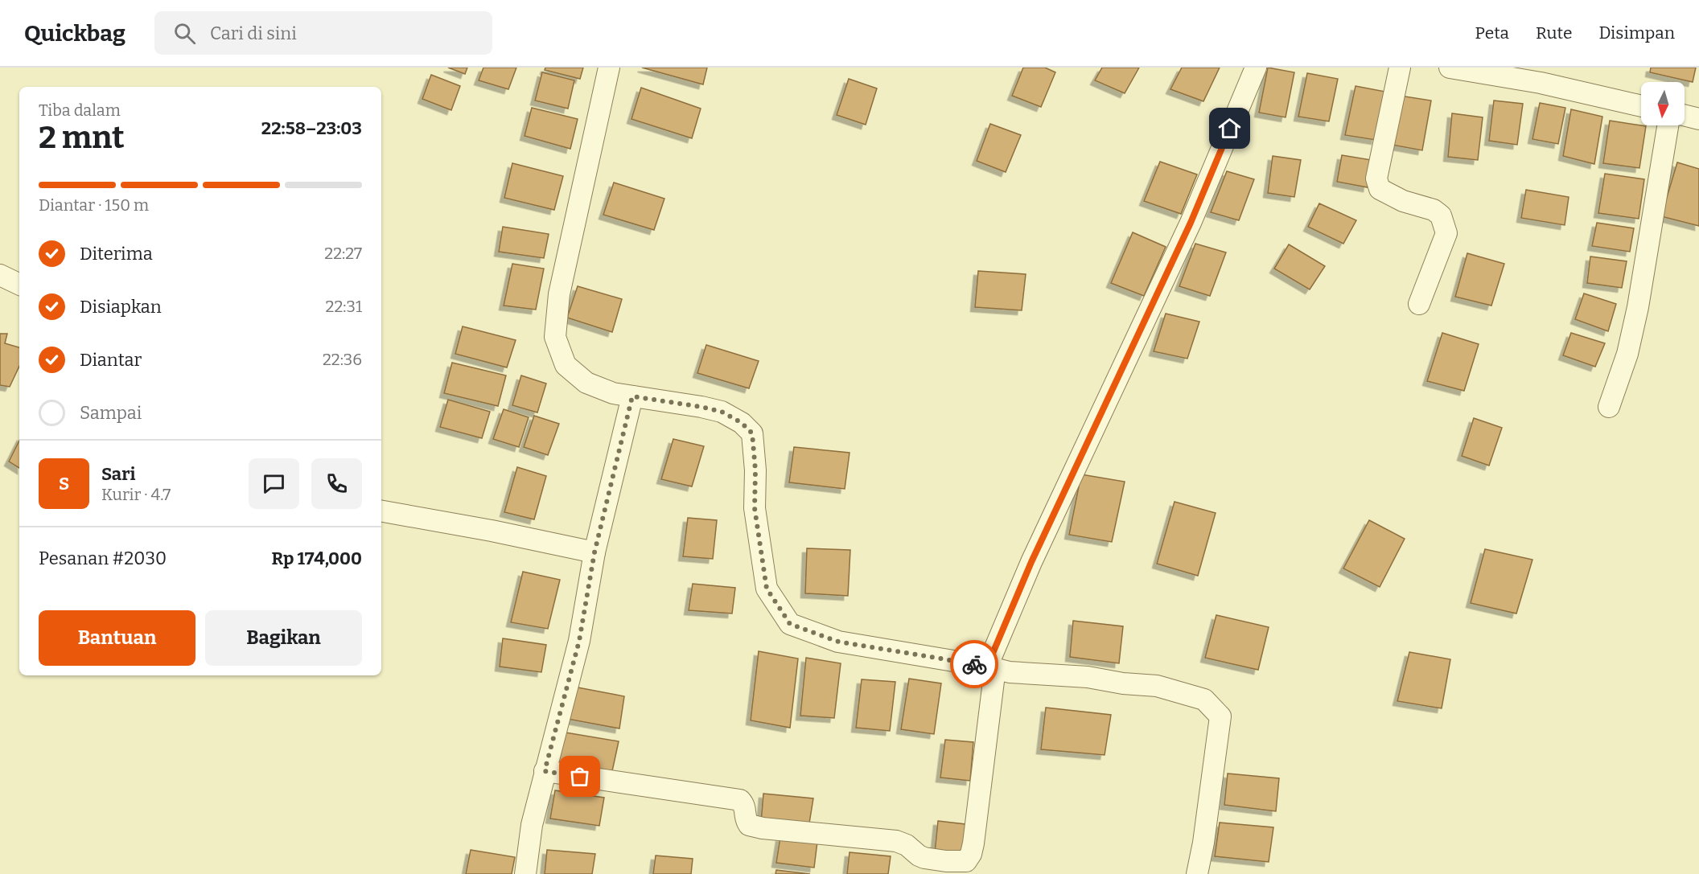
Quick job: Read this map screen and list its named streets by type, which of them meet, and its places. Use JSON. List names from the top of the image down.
{
  "north": "bottom",
  "page": {
    "header": "Quickbag",
    "search": "Cari di sini",
    "nav": ["Peta", "Rute", "Disimpan"],
    "heading": ["2 mnt", "Tiba dalam", "22:58–23:03"],
    "panel": [
      "Sari",
      "Kurir · 4.7",
      "Pesanan #2030",
      "Rp 174,000"
    ],
    "bar": "Diantar · 150 m",
    "list": [
      ["Diterima", "22:27"],
      ["Disiapkan", "22:31"],
      ["Diantar", "22:36"],
      "Sampai"
    ],
    "round": "S",
    "buttons": ["Bantuan", "Bagikan"]
  }
}
